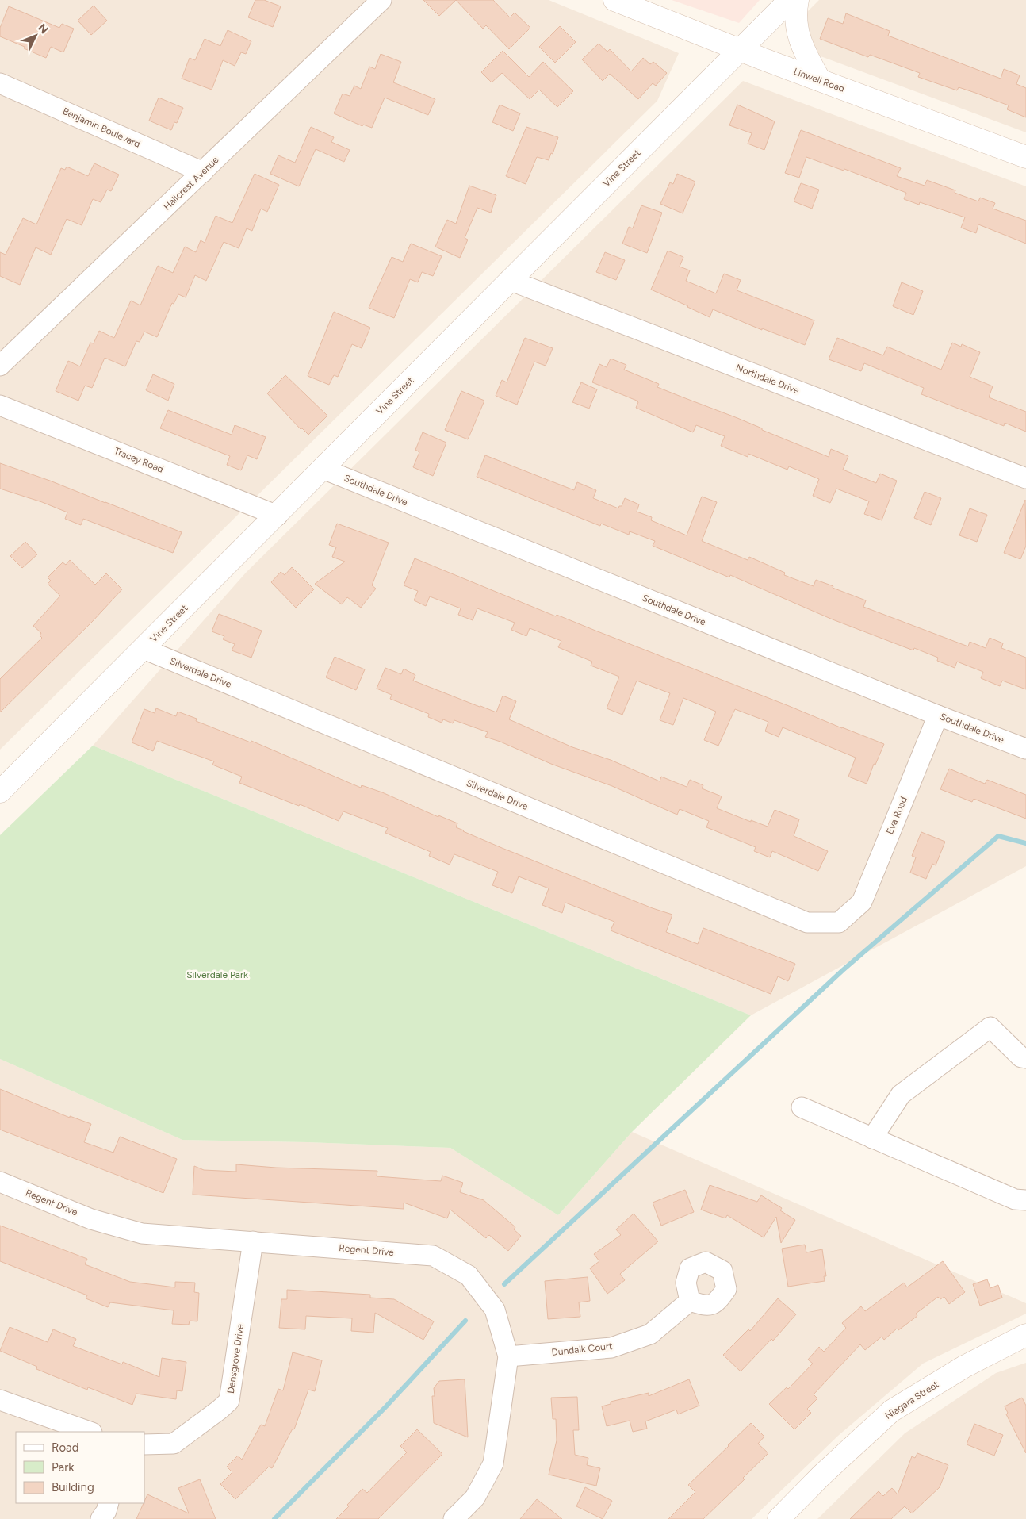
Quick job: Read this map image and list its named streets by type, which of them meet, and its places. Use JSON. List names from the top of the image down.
{
  "streets": {
    "street": [
      "Linwell Road",
      "Benjamin Boulevard",
      "Vine Street",
      "Hallcrest Avenue",
      "Northdale Drive",
      "Tracey Road",
      "Southdale Drive",
      "Silverdale Drive",
      "Eva Road",
      "Regent Drive",
      "Dundalk Court",
      "Densgrove Drive",
      "Niagara Street"
    ]
  },
  "crossings": [
    ["Linwell Road", "Vine Street"],
    ["Benjamin Boulevard", "Hallcrest Avenue"],
    ["Vine Street", "Northdale Drive"],
    ["Vine Street", "Tracey Road"],
    ["Vine Street", "Southdale Drive"],
    ["Vine Street", "Silverdale Drive"],
    ["Southdale Drive", "Eva Road"],
    ["Silverdale Drive", "Eva Road"],
    ["Regent Drive", "Dundalk Court"],
    ["Regent Drive", "Densgrove Drive"]
  ],
  "parks": ["Silverdale Park"],
  "legend": ["Road", "Park", "Building"],
  "north": "top right"
}
